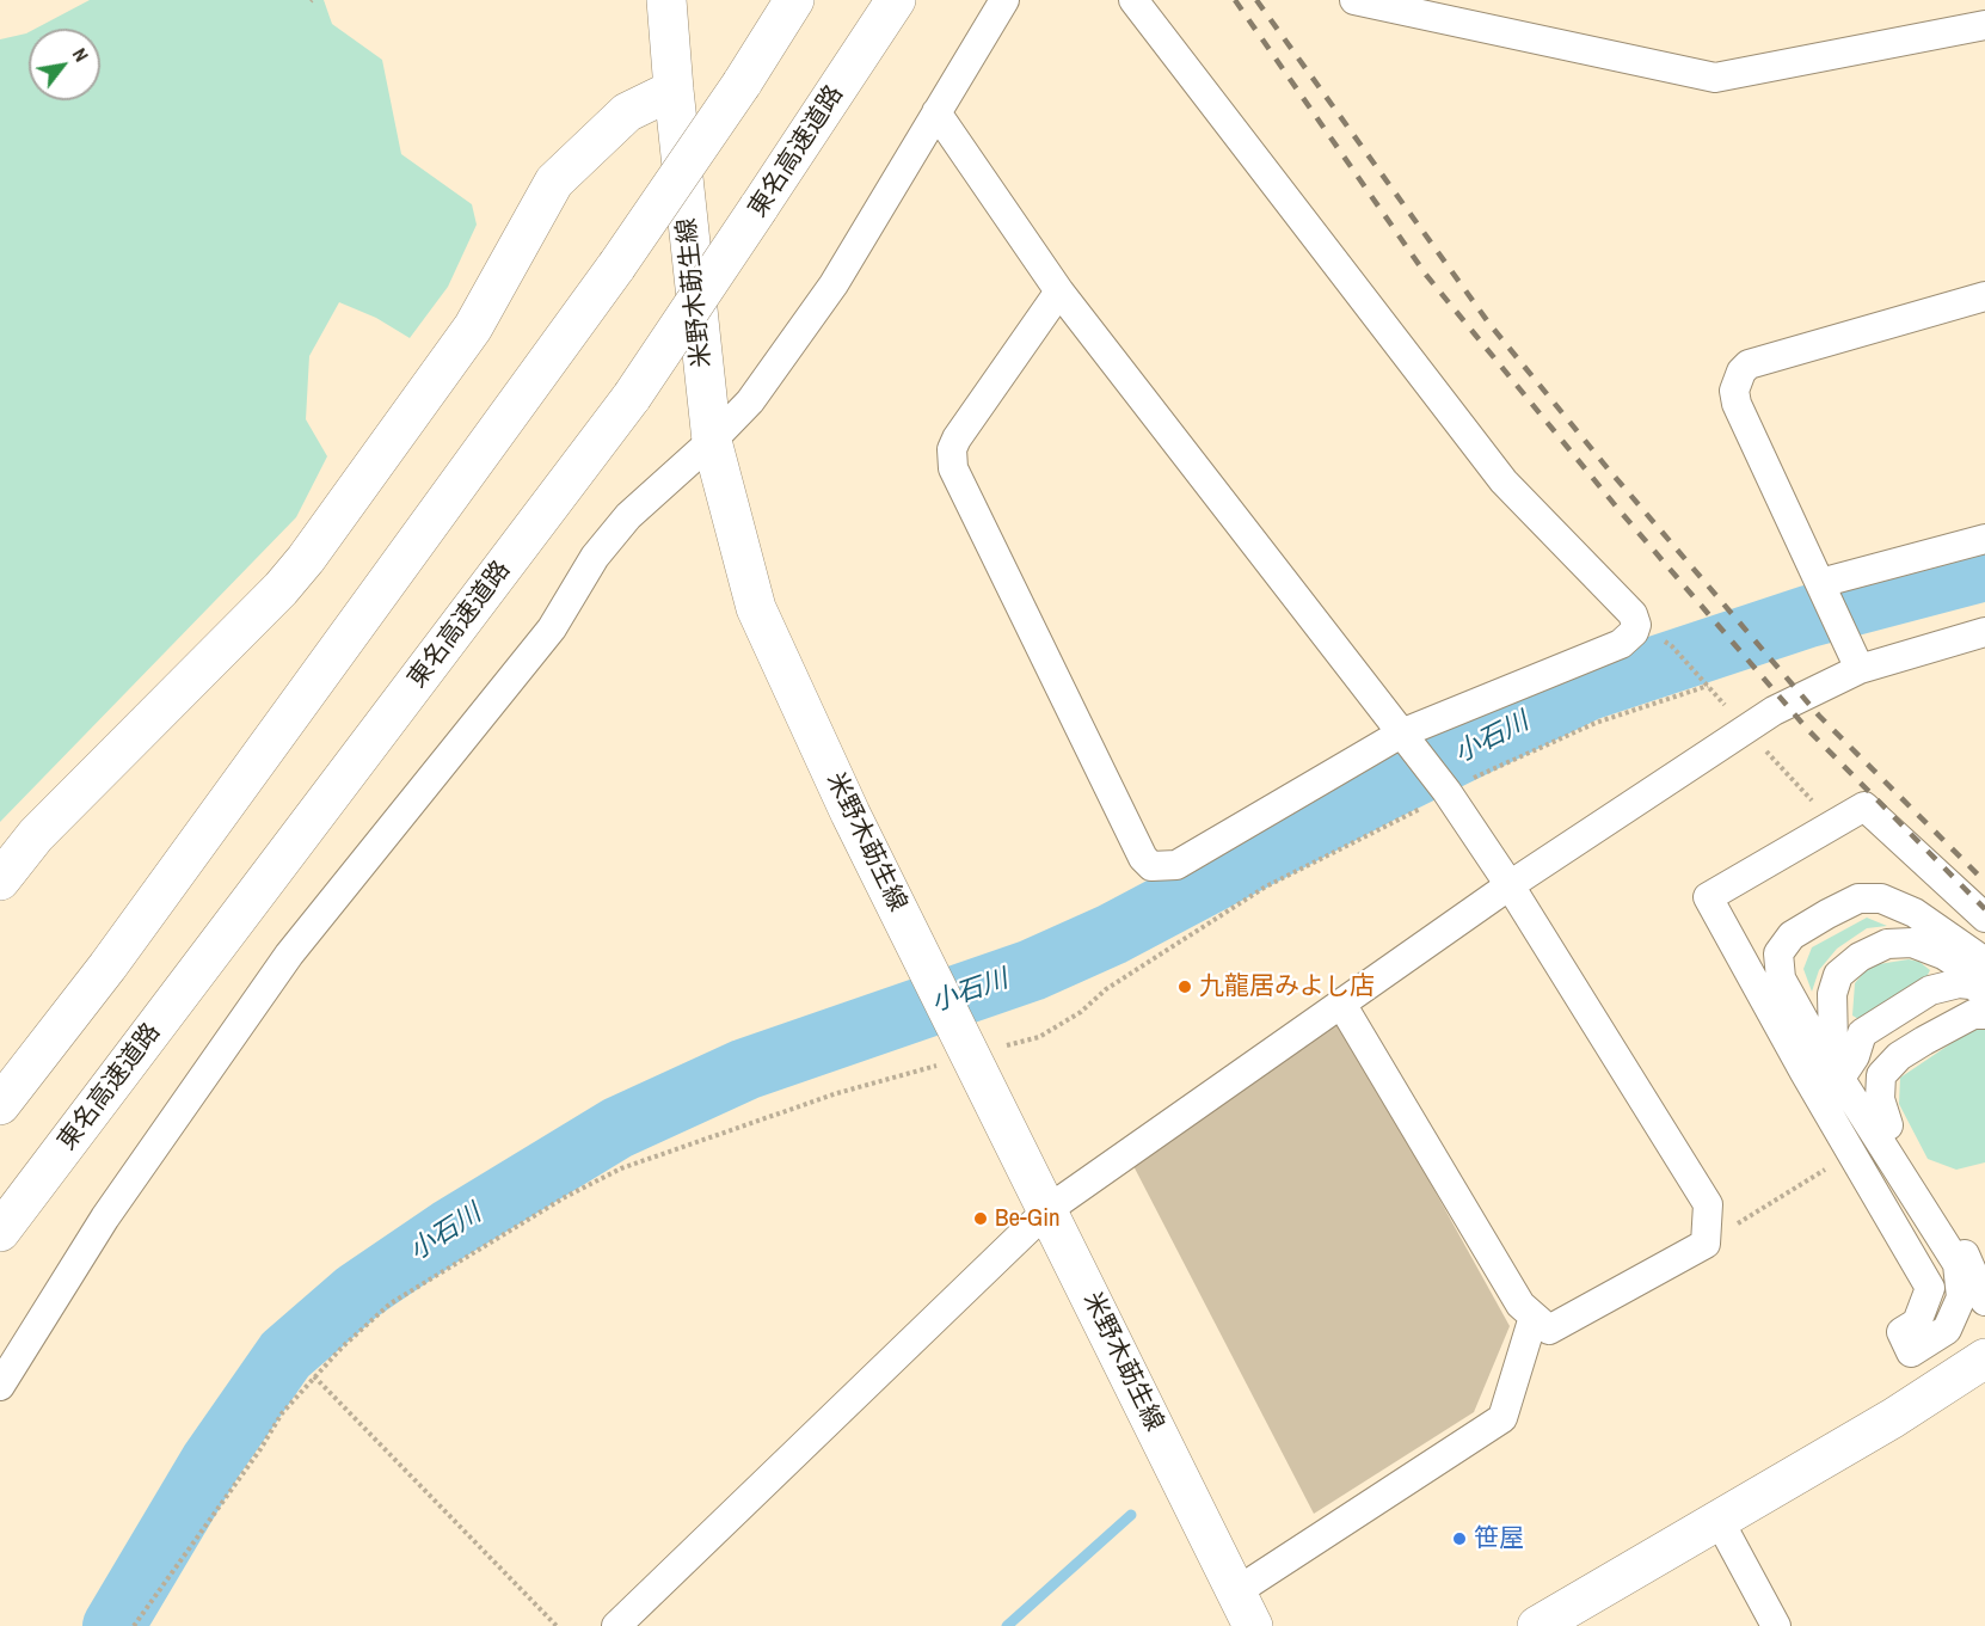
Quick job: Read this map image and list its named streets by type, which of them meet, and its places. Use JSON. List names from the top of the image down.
{
  "streets": {
    "main road": ["東名高速道路", "米野木莇生線"]
  },
  "water": ["小石川"],
  "places": ["九龍居みよし店", "Be-Gin", "笹屋"],
  "north": "top right"
}
